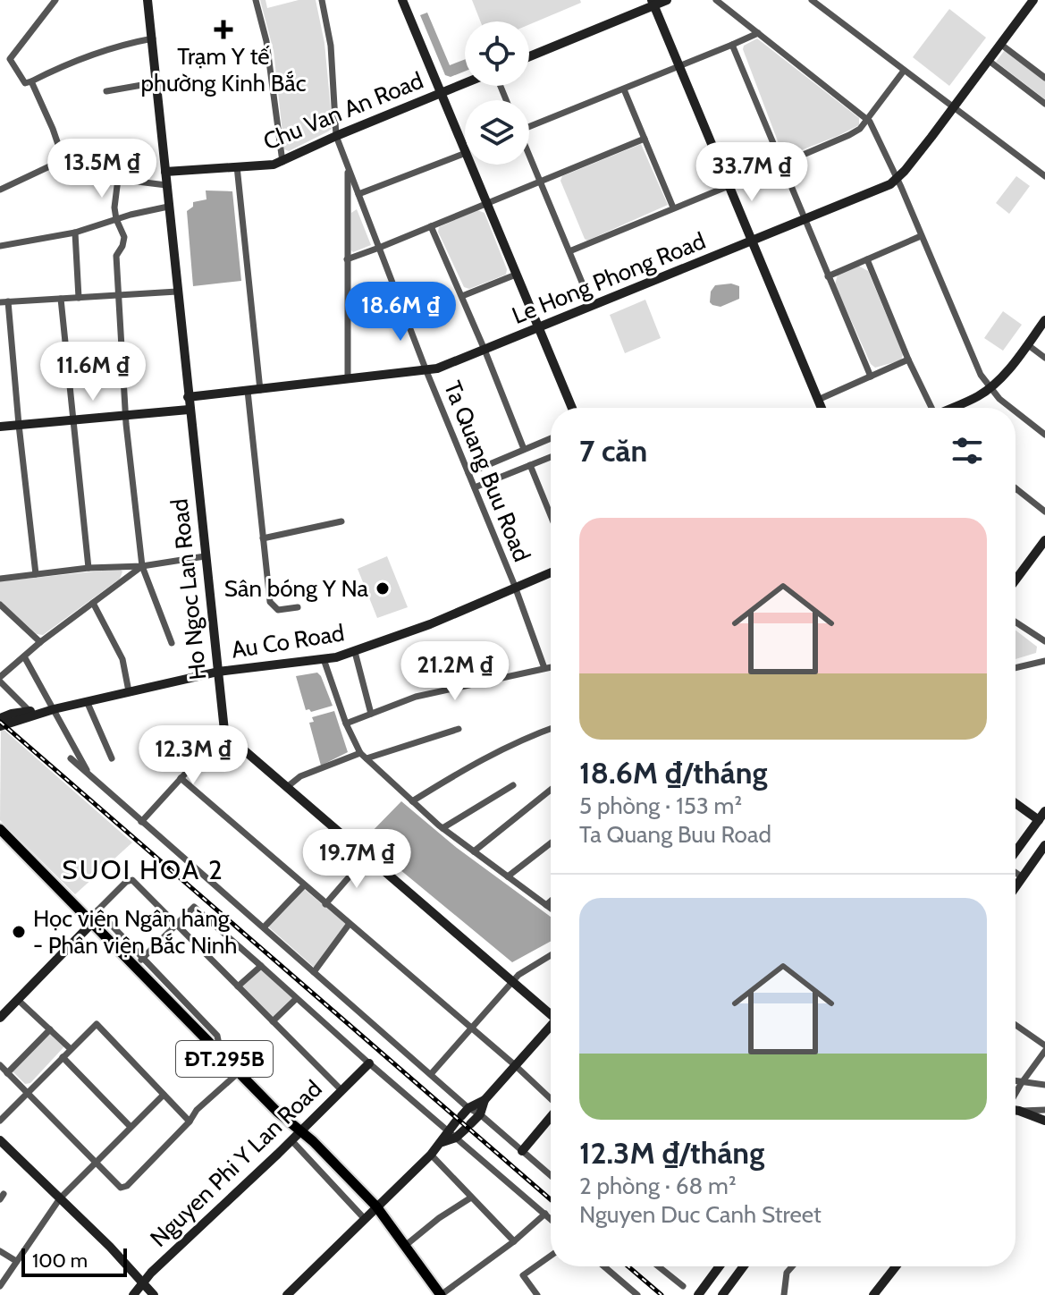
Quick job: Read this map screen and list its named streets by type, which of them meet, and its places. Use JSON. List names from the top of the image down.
{
  "streets": {
    "main road": ["ĐT.295B"],
    "street": [
      "Chu Van An Road",
      "Le Hong Phong Road",
      "Ta Quang Buu Road",
      "Ho Ngoc Lan Road",
      "Au Co Road",
      "Nguyen Phi Y Lan Road"
    ]
  },
  "crossings": [
    ["Chu Van An Road", "Ta Quang Buu Road"],
    ["Chu Van An Road", "Ho Ngoc Lan Road"],
    ["Le Hong Phong Road", "Ta Quang Buu Road"],
    ["Le Hong Phong Road", "Ho Ngoc Lan Road"],
    ["Ta Quang Buu Road", "Au Co Road"],
    ["Ho Ngoc Lan Road", "Au Co Road"],
    ["ĐT.295B", "Nguyen Phi Y Lan Road"]
  ],
  "districts": ["SUOI HOA 2"],
  "places": {
    "health": ["Trạm Y tế phường Kinh Bắc"],
    "other": ["Sân bóng Y Na", "Học viện Ngân hàng - Phân viện Bắc Ninh"]
  },
  "scale_bar": "100 m",
  "page": {
    "price": [
      "13.5M ₫",
      "33.7M ₫",
      "18.6M ₫",
      "11.6M ₫",
      "21.2M ₫",
      "12.3M ₫",
      "19.7M ₫"
    ],
    "heading": "7 căn",
    "list": [
      {
        "name": "18.6M ₫/tháng",
        "note": "5 phòng · 153 m² · Ta Quang Buu Road"
      },
      {
        "name": "12.3M ₫/tháng",
        "note": "2 phòng · 68 m² · Nguyen Duc Canh Street"
      }
    ],
    "scale": "100 m"
  }
}
